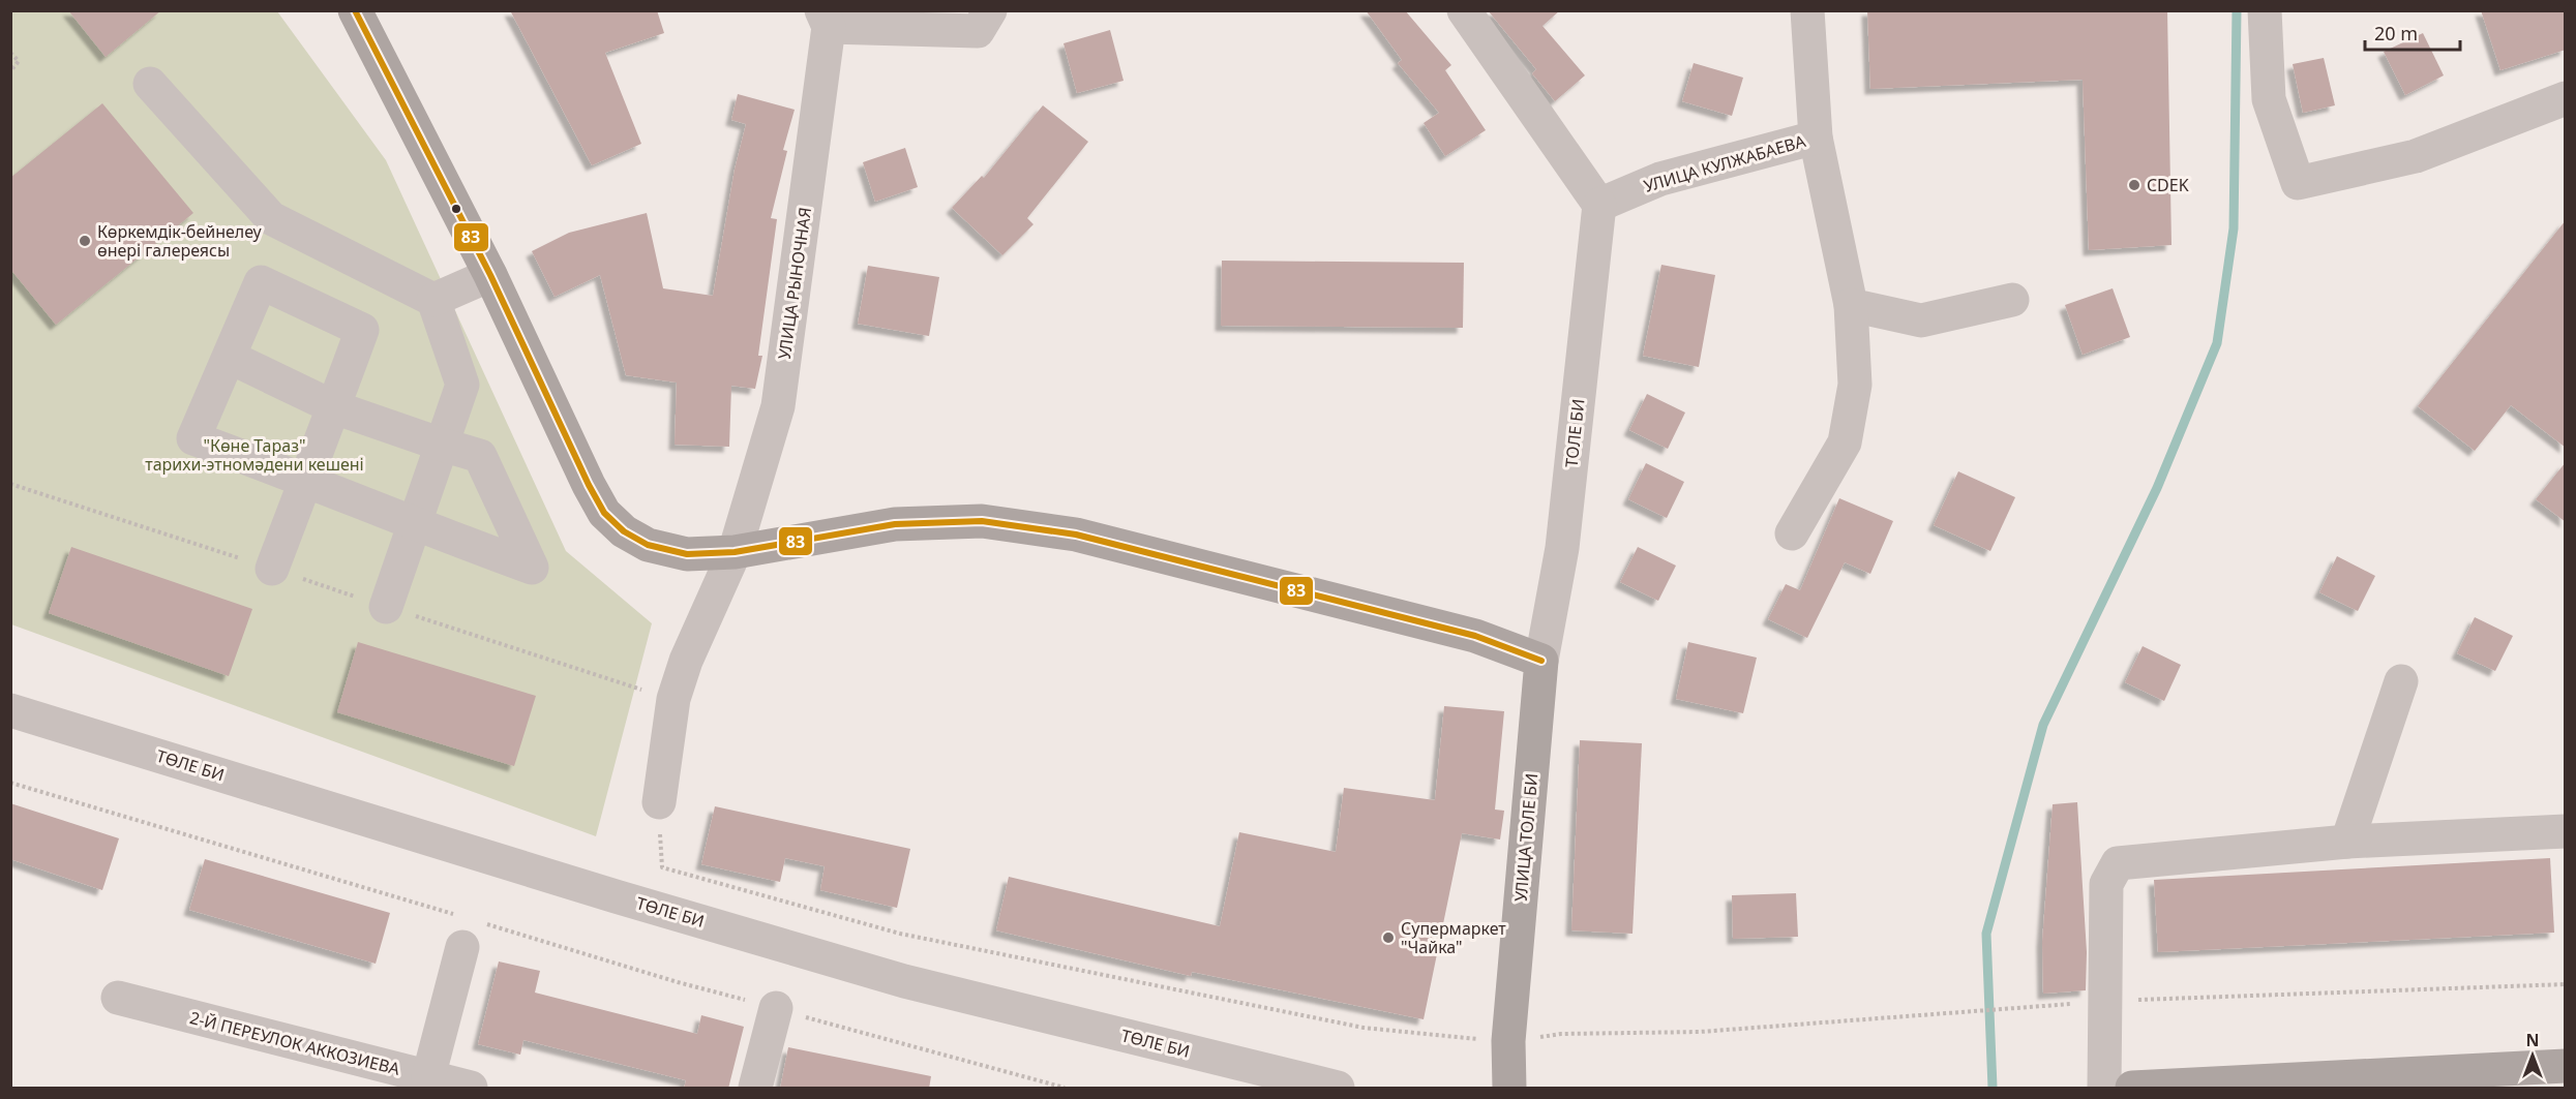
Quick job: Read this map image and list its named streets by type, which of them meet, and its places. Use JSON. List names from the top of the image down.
{
  "streets": {
    "main road": ["УЛИЦА ТОЛЕ БИ"],
    "street": [
      "УЛИЦА КУЛЖАБАЕВА",
      "УЛИЦА РЫНОЧНАЯ",
      "ТОЛЕ БИ",
      "ТӨЛЕ БИ",
      "2-Й ПЕРЕУЛОК АККОЗИЕВА"
    ]
  },
  "crossings": [
    ["УЛИЦА КУЛЖАБАЕВА", "ТОЛЕ БИ"],
    ["ТОЛЕ БИ", "УЛИЦА ТОЛЕ БИ"]
  ],
  "parks": ["\"Көне Тараз\" тарихи-этномәдени кешені"],
  "places": ["CDEK", "Көркемдік-бейнелеу өнері галереясы", "Супермаркет \"Чайка\""],
  "lines": ["transit line 83"],
  "scale_bar": "20 m",
  "north": "top"
}
